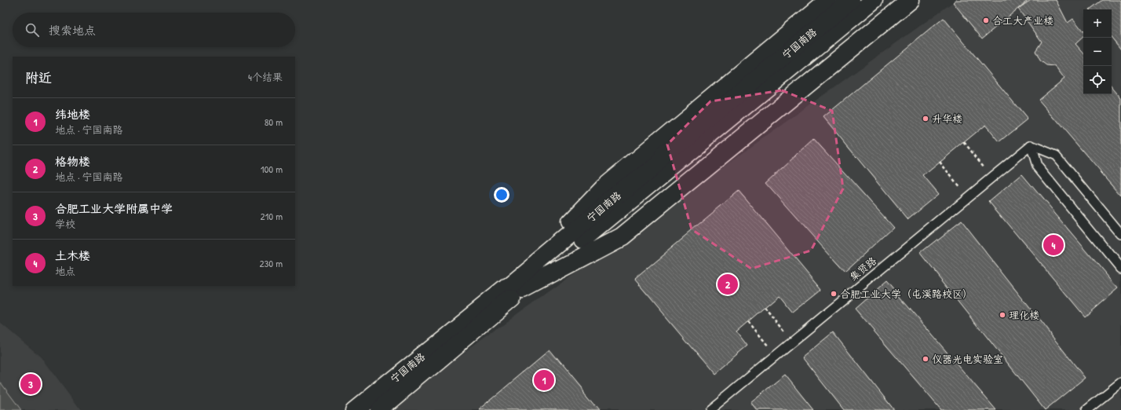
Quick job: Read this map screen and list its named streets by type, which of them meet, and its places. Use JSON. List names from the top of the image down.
{
  "streets": {
    "main road": ["宁国南路"],
    "lane": ["集贤路"]
  },
  "places": [
    "合工大产业楼",
    "升华楼",
    "合肥工业大学（屯溪路校区）",
    "理化楼",
    "仪器光电实验室"
  ],
  "page": {
    "map_buttons": ["+", "−"],
    "search": "搜索地点",
    "heading": ["附近", "4个结果"],
    "list": [
      {
        "mark": "1",
        "name": "纬地楼",
        "note": "地点 · 宁国南路",
        "value": "80 m"
      },
      {
        "mark": "2",
        "name": "格物楼",
        "note": "地点 · 宁国南路",
        "value": "100 m"
      },
      {
        "mark": "3",
        "name": "合肥工业大学附属中学",
        "note": "学校",
        "value": "210 m"
      },
      {
        "mark": "4",
        "name": "土木楼",
        "note": "地点",
        "value": "230 m"
      }
    ],
    "pins": [
      "4",
      "2",
      "1",
      "3"
    ]
  }
}
